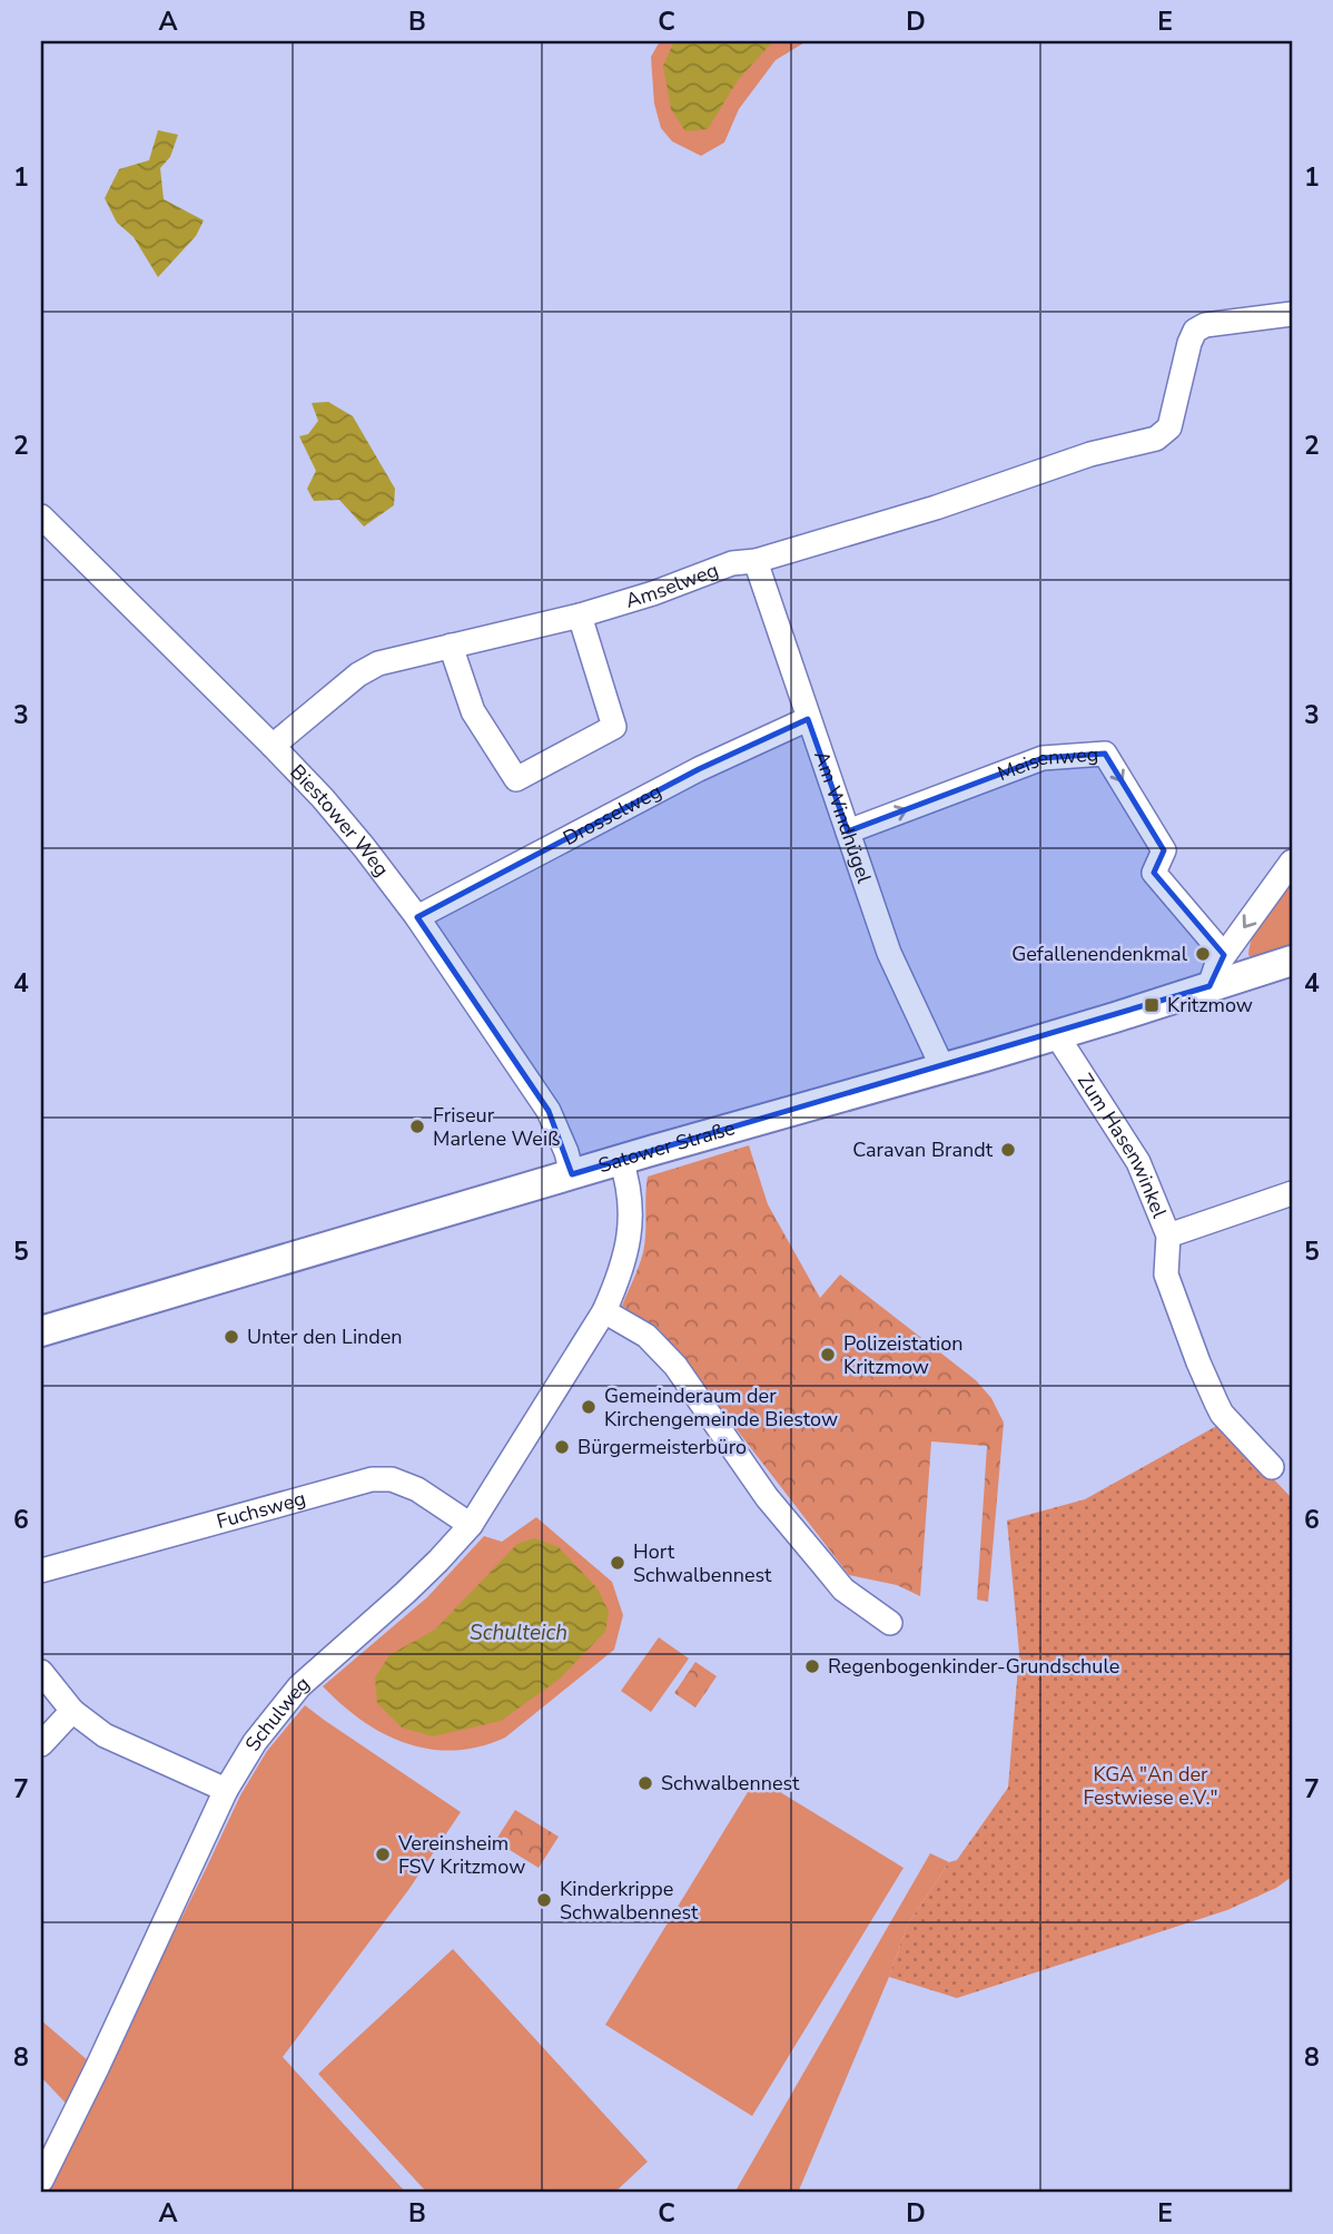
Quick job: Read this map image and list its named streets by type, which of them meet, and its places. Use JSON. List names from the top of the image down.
{
  "streets": {
    "main road": ["Satower Straße"],
    "street": [
      "Amselweg",
      "Meisenweg",
      "Drosselweg",
      "Am Windhügel",
      "Biestower Weg",
      "Zum Hasenwinkel",
      "Fuchsweg",
      "Schulweg"
    ]
  },
  "crossings": [
    ["Amselweg", "Am Windhügel"],
    ["Amselweg", "Biestower Weg"],
    ["Meisenweg", "Am Windhügel"],
    ["Drosselweg", "Am Windhügel"],
    ["Drosselweg", "Biestower Weg"],
    ["Am Windhügel", "Satower Straße"],
    ["Biestower Weg", "Satower Straße"],
    ["Zum Hasenwinkel", "Satower Straße"],
    ["Satower Straße", "Schulweg"],
    ["Fuchsweg", "Schulweg"]
  ],
  "water": ["Schulteich"],
  "parks": ["KGA \"An der Festwiese e.V.\""],
  "places": {
    "other": [
      "Gefallenendenkmal",
      "Friseur Marlene Weiß",
      "Caravan Brandt",
      "Unter den Linden",
      "Polizeistation Kritzmow",
      "Gemeinderaum der Kirchengemeinde Biestow",
      "Bürgermeisterbüro",
      "Hort Schwalbennest",
      "Regenbogenkinder-Grundschule",
      "Schwalbennest",
      "Vereinsheim FSV Kritzmow",
      "Kinderkrippe Schwalbennest"
    ],
    "transit": ["Kritzmow"]
  },
  "grid": {
    "columns": [
      "A",
      "B",
      "C",
      "D",
      "E"
    ],
    "rows": [
      "1",
      "2",
      "3",
      "4",
      "5",
      "6",
      "7",
      "8"
    ]
  }
}
